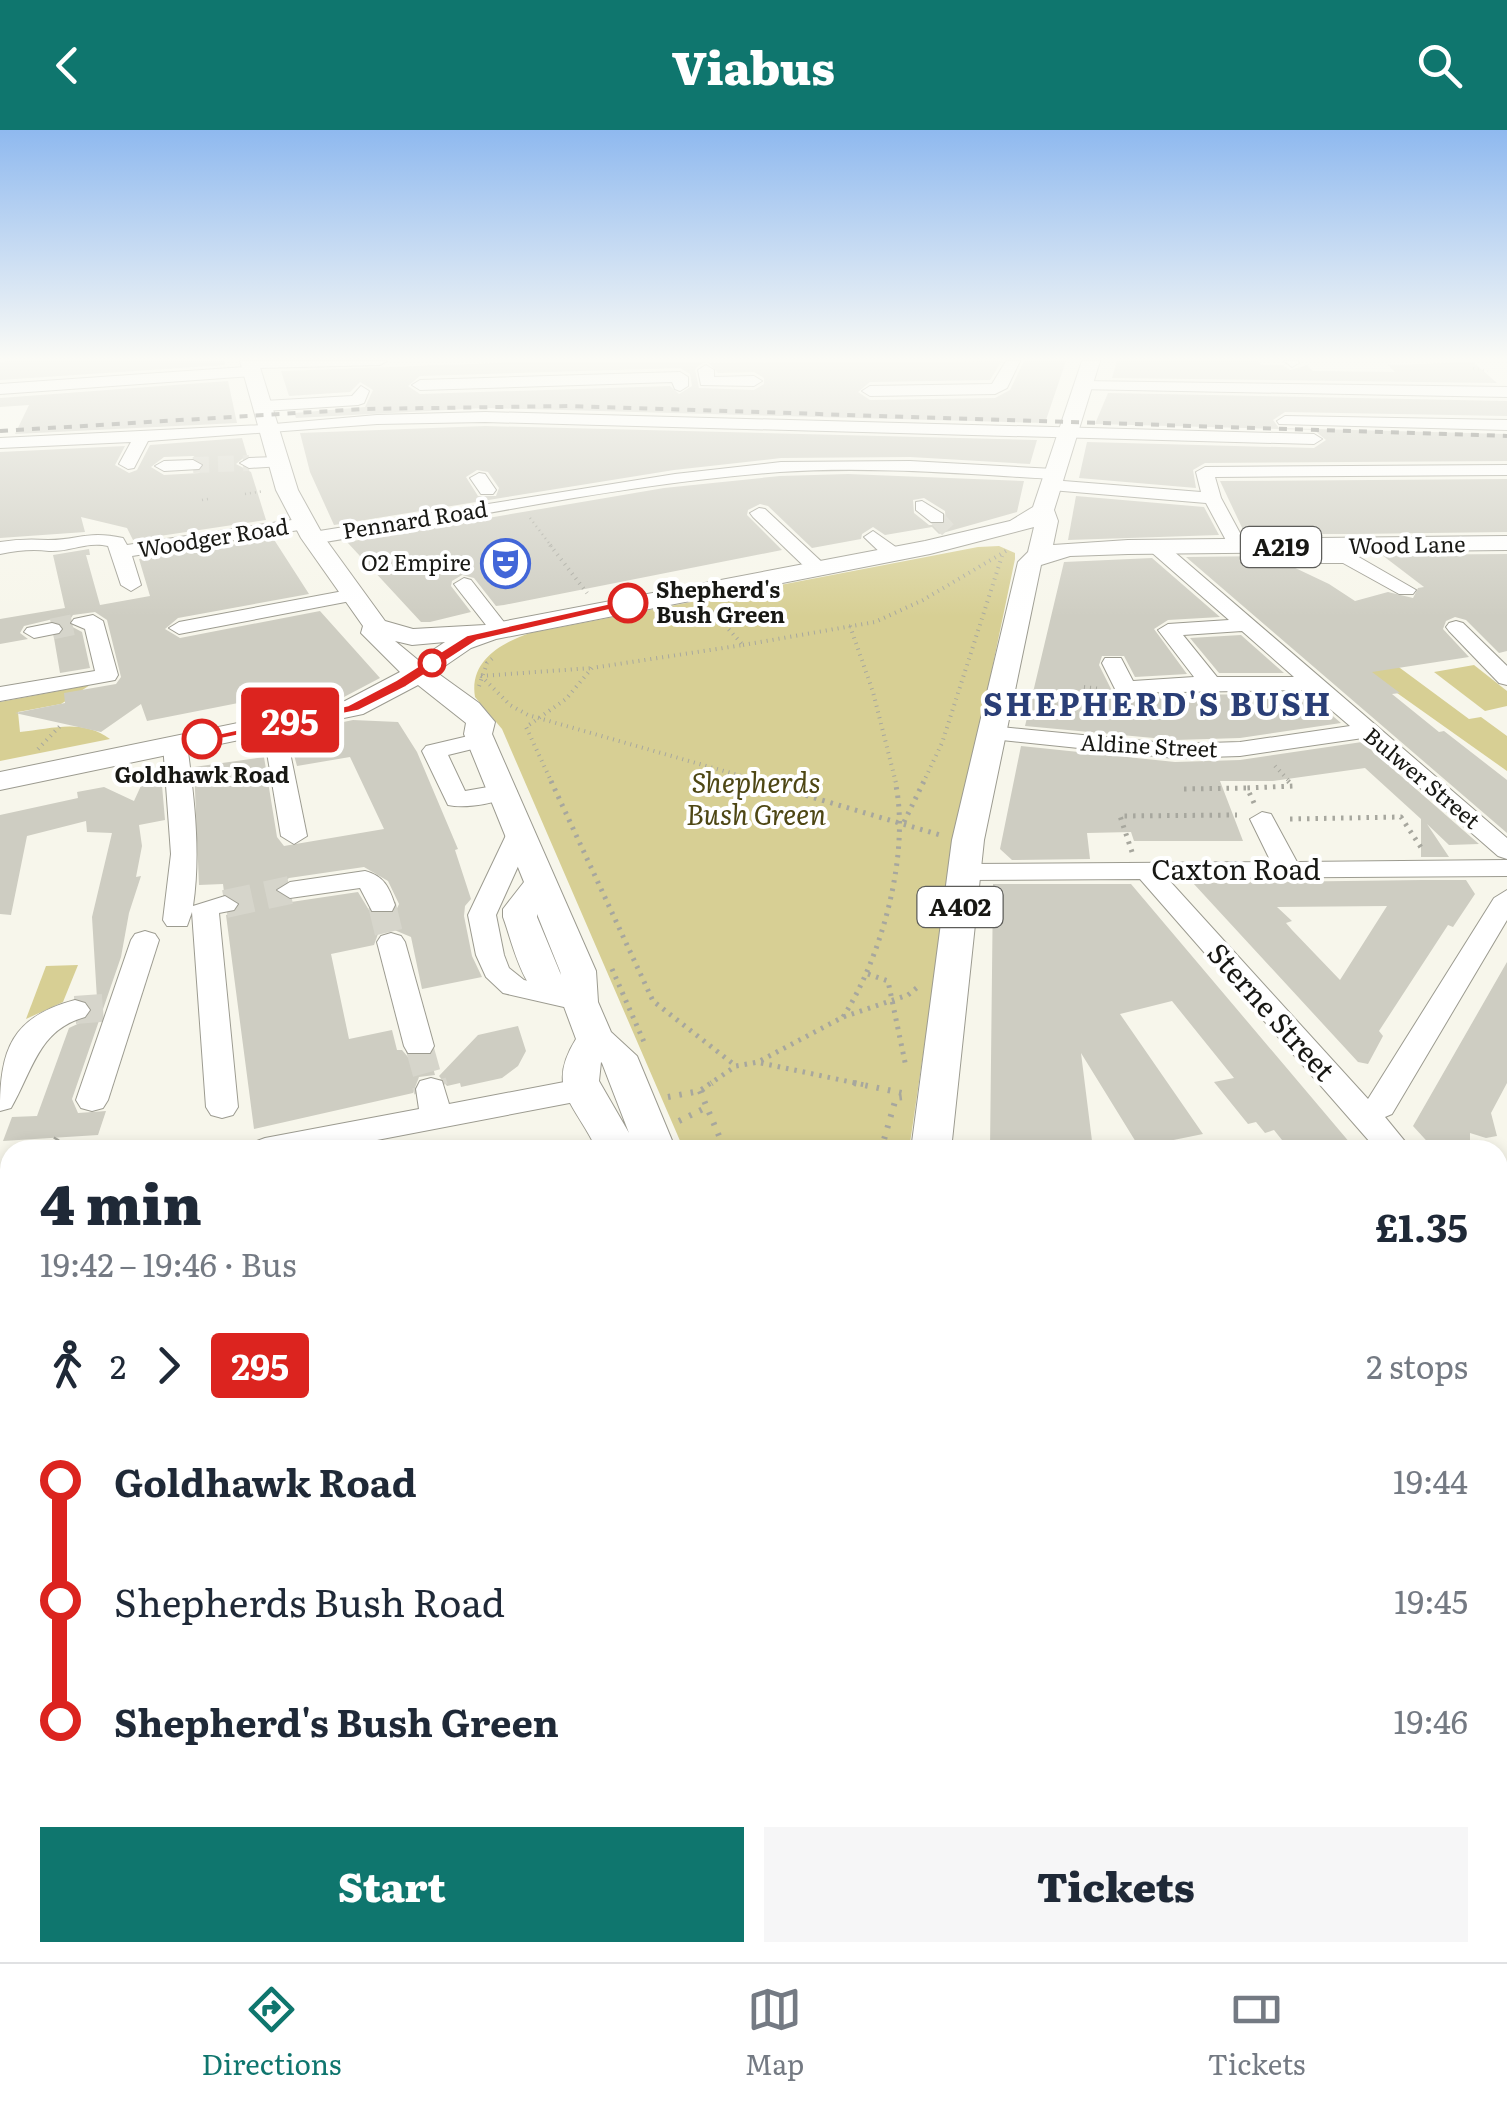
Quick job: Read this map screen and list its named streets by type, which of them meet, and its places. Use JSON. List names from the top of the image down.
{
  "streets": {
    "main road": ["Wood Lane", "A219", "A402"],
    "street": [
      "Pennard Road",
      "Woodger Road",
      "Aldine Street",
      "Bulwer Street",
      "Caxton Road",
      "Sterne Street"
    ]
  },
  "crossings": [
    ["Pennard Road", "Woodger Road"],
    ["Wood Lane", "Bulwer Street"],
    ["Wood Lane", "A402"],
    ["Aldine Street", "Bulwer Street"],
    ["Aldine Street", "A402"],
    ["Caxton Road", "A402"],
    ["Caxton Road", "Sterne Street"]
  ],
  "districts": ["SHEPHERD'S BUSH"],
  "parks": ["Shepherds Bush Green"],
  "places": {
    "theatre": ["O2 Empire"],
    "other": ["Shepherd's Bush Green", "Goldhawk Road"]
  },
  "lines": ["bus line 295"],
  "page": {
    "header": "Viabus",
    "on_map": "295",
    "heading": ["4 min", "19:42 – 19:46 · Bus", "£1.35"],
    "legs": ["2", "295", "2 stops"],
    "list": [
      {
        "name": "Goldhawk Road",
        "value": "19:44"
      },
      {
        "name": "Shepherds Bush Road",
        "value": "19:45"
      },
      {
        "name": "Shepherd's Bush Green",
        "value": "19:46"
      }
    ],
    "buttons": ["Start", "Tickets"],
    "tabs": ["Directions", "Map", "Tickets"]
  }
}
